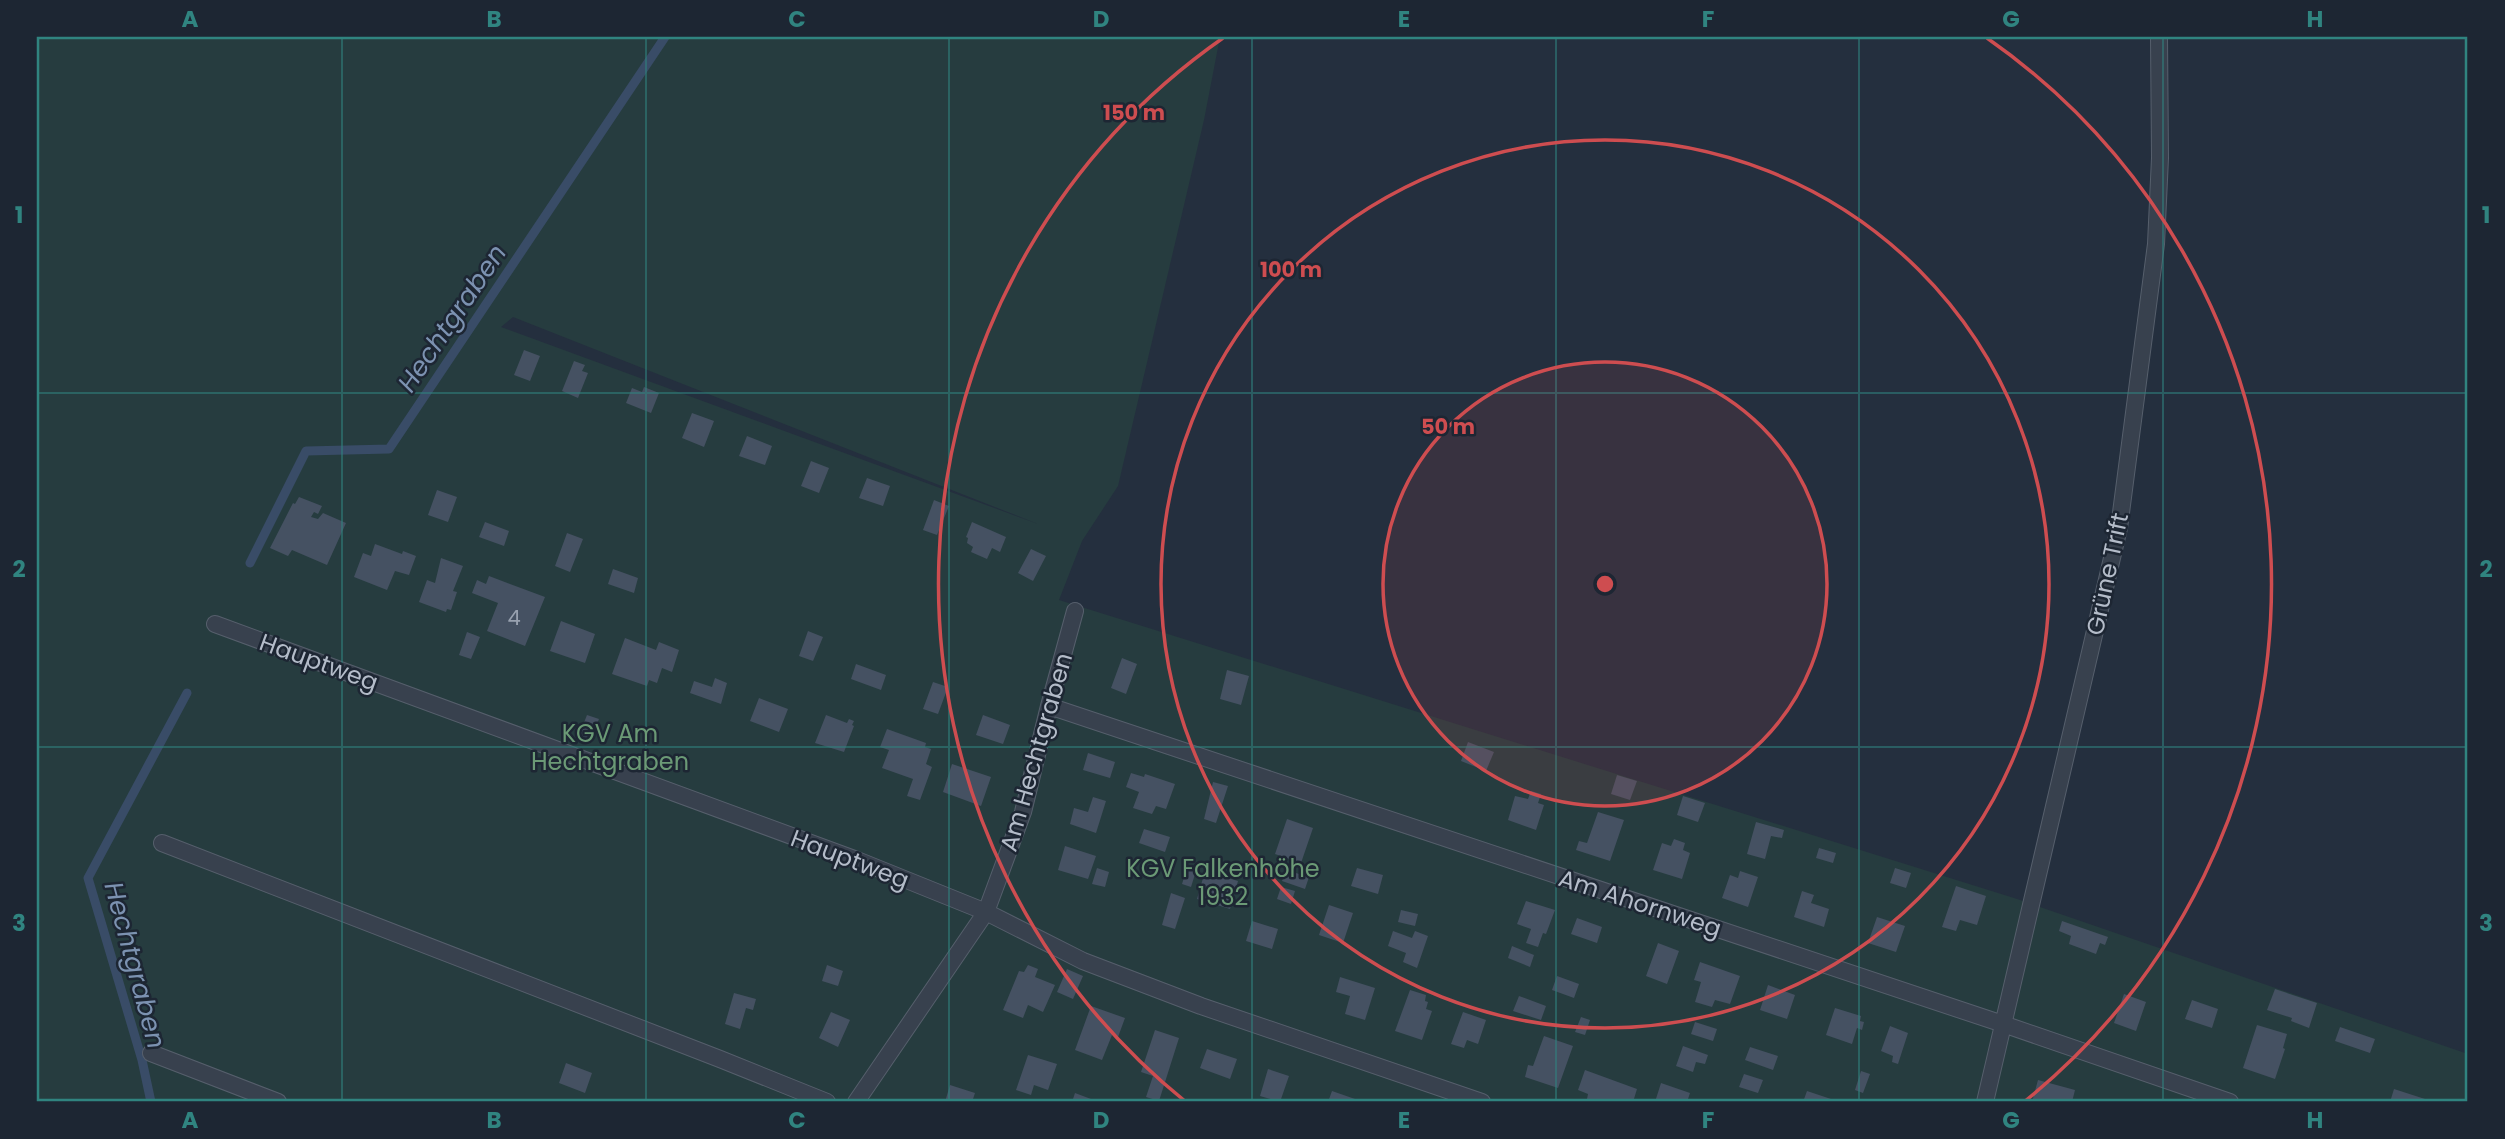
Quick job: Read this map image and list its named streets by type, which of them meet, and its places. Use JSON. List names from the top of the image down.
{
  "streets": {
    "lane": [
      "Grüne Trift",
      "Hauptweg",
      "Am Hechtgraben",
      "Am Ahornweg"
    ]
  },
  "crossings": [
    ["Grüne Trift", "Am Ahornweg"],
    ["Hauptweg", "Am Hechtgraben"],
    ["Am Hechtgraben", "Am Ahornweg"]
  ],
  "water": ["Hechtgraben"],
  "parks": ["KGV Am Hechtgraben", "KGV Falkenhöhe 1932"],
  "house_numbers": ["4"],
  "grid": {
    "columns": [
      "A",
      "B",
      "C",
      "D",
      "E",
      "F",
      "G",
      "H"
    ],
    "rows": ["1", "2", "3"]
  },
  "rings": ["150 m", "100 m", "50 m"]
}
